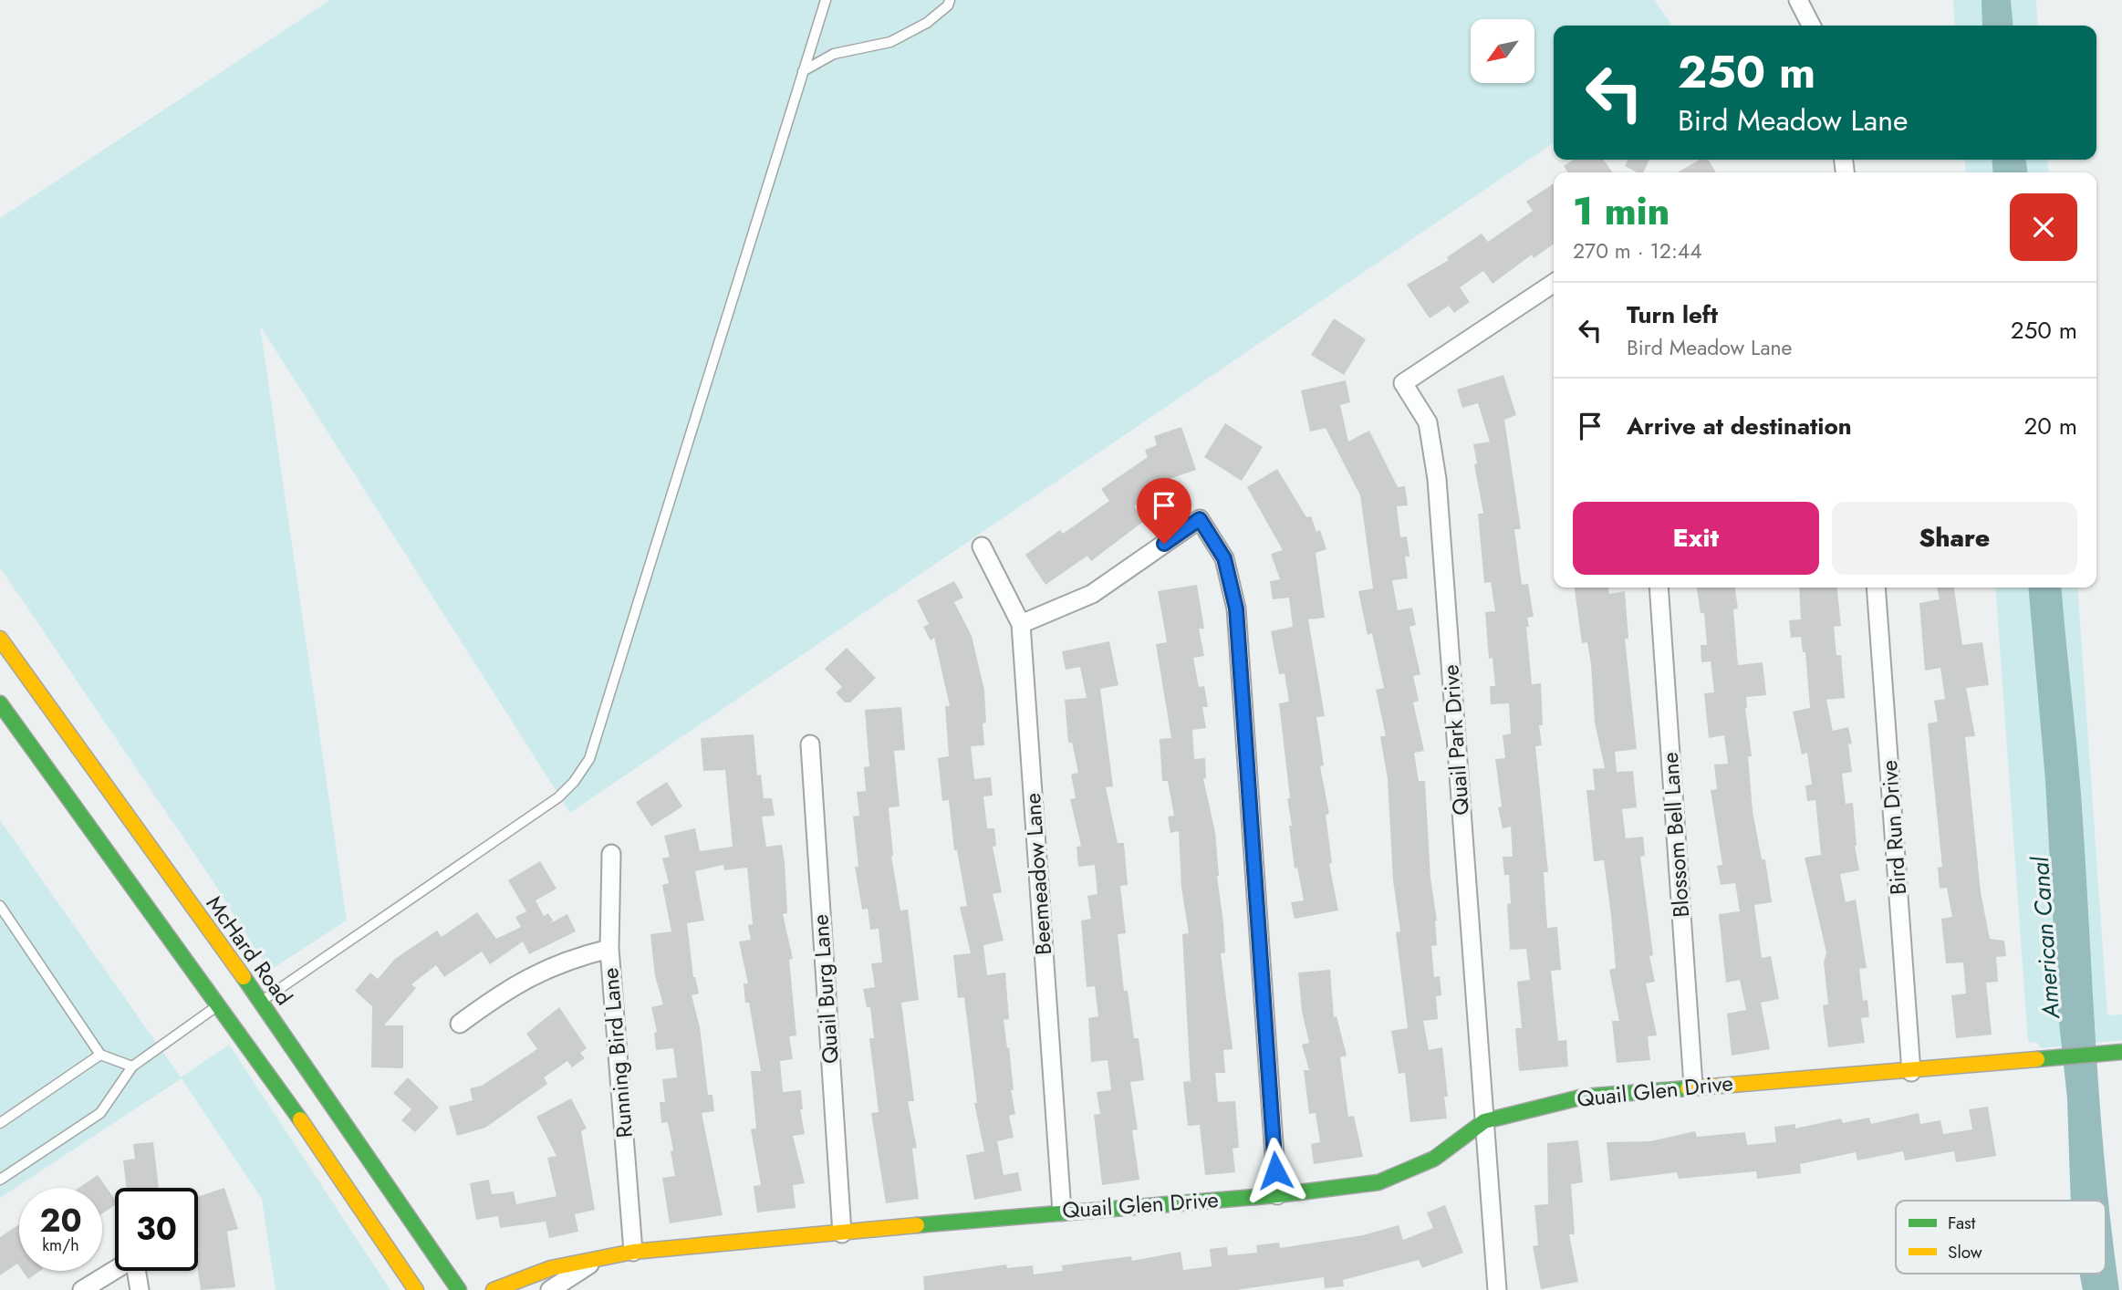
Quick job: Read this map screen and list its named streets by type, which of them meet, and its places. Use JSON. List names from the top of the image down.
{
  "streets": {
    "street": [
      "Quail Park Drive",
      "Bird Run Drive",
      "Blossom Bell Lane",
      "Beemeadow Lane",
      "McHard Road",
      "Quail Burg Lane",
      "Running Bird Lane",
      "Quail Glen Drive"
    ]
  },
  "crossings": [
    ["Quail Park Drive", "Quail Glen Drive"],
    ["Bird Run Drive", "Quail Glen Drive"],
    ["Blossom Bell Lane", "Quail Glen Drive"],
    ["Beemeadow Lane", "Quail Glen Drive"],
    ["Quail Burg Lane", "Quail Glen Drive"],
    ["Running Bird Lane", "Quail Glen Drive"]
  ],
  "water": ["American Canal"],
  "legend": ["Fast", "Slow"],
  "north": "bottom left",
  "page": {
    "turn": ["250 m", "Bird Meadow Lane"],
    "heading": ["1 min", "270 m · 12:44"],
    "list": [
      {
        "name": "Turn left",
        "note": "Bird Meadow Lane",
        "value": "250 m"
      },
      {
        "name": "Arrive at destination",
        "value": "20 m"
      }
    ],
    "buttons": ["Exit", "Share"],
    "speed": "20 km/h",
    "limit": "30"
  }
}
